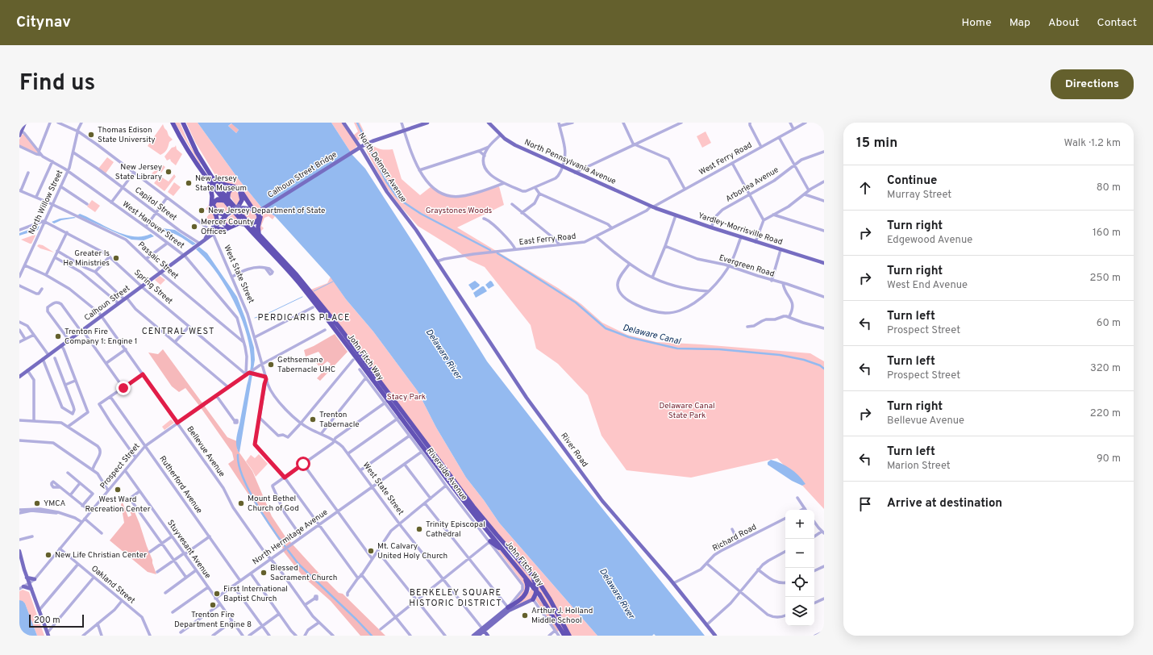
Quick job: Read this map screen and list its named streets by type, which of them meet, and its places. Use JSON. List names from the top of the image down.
{
  "streets": {
    "highway": ["John Fitch Way"],
    "main road": [
      "North Pennsylvania Avenue",
      "North Delmorr Avenue",
      "Calhoun Street Bridge",
      "Yardley-Morrisville Road",
      "West State Street",
      "Calhoun Street",
      "River Road"
    ],
    "street": [
      "West Ferry Road",
      "Arborlea Avenue",
      "North Willow Street",
      "Capitol Street",
      "West Hanover Street",
      "East Ferry Road",
      "Passaic Street",
      "Evergreen Road",
      "Spring Street",
      "Bellevue Avenue",
      "Prospect Street",
      "Riverside Avenue",
      "Rutherford Avenue",
      "North Hermitage Avenue",
      "Richard Road",
      "Stuyvesant Avenue",
      "Oakland Street"
    ]
  },
  "crossings": [
    ["West Ferry Road", "North Pennsylvania Avenue"],
    ["West Ferry Road", "Yardley-Morrisville Road"],
    ["West Ferry Road", "East Ferry Road"],
    ["North Pennsylvania Avenue", "Yardley-Morrisville Road"],
    ["North Pennsylvania Avenue", "East Ferry Road"],
    ["North Delmorr Avenue", "Calhoun Street Bridge"],
    ["North Delmorr Avenue", "East Ferry Road"],
    ["North Delmorr Avenue", "River Road"],
    ["Arborlea Avenue", "Yardley-Morrisville Road"],
    ["North Willow Street", "Capitol Street"],
    ["North Willow Street", "West Hanover Street"],
    ["North Willow Street", "Passaic Street"],
    ["North Willow Street", "West State Street"],
    ["North Willow Street", "Spring Street"],
    ["North Willow Street", "Bellevue Avenue"],
    ["Capitol Street", "Calhoun Street"],
    ["West Hanover Street", "Passaic Street"],
    ["West Hanover Street", "Spring Street"],
    ["West Hanover Street", "Calhoun Street"],
    ["West Hanover Street", "Prospect Street"],
    ["Yardley-Morrisville Road", "East Ferry Road"],
    ["East Ferry Road", "River Road"],
    ["Passaic Street", "Calhoun Street"],
    ["West State Street", "Calhoun Street"],
    ["West State Street", "Prospect Street"],
    ["West State Street", "North Hermitage Avenue"],
    ["Spring Street", "Calhoun Street"],
    ["Spring Street", "Prospect Street"],
    ["Calhoun Street", "Bellevue Avenue"],
    ["River Road", "Richard Road"],
    ["Bellevue Avenue", "Prospect Street"],
    ["Bellevue Avenue", "North Hermitage Avenue"],
    ["Prospect Street", "Rutherford Avenue"],
    ["Prospect Street", "Stuyvesant Avenue"],
    ["Prospect Street", "Oakland Street"],
    ["Riverside Avenue", "North Hermitage Avenue"],
    ["Rutherford Avenue", "North Hermitage Avenue"],
    ["North Hermitage Avenue", "Stuyvesant Avenue"]
  ],
  "districts": ["PERDICARIS PLACE", "CENTRAL WEST", "BERKELEY SQUARE HISTORIC DISTRICT"],
  "water": ["Delaware Canal", "Delaware River"],
  "parks": ["Graystones Woods", "Stacy Park", "Delaware Canal State Park"],
  "places": [
    "Thomas Edison State University",
    "New Jersey State Library",
    "New Jersey State Museum",
    "New Jersey Department of State",
    "Mercer County Offices",
    "Greater Is He Ministries",
    "Trenton Fire Company 1: Engine 1",
    "Gethsemane Tabernacle UHC",
    "Trenton Tabernacle",
    "West Ward Recreation Center",
    "YMCA",
    "Mount Bethel Church of God",
    "Trinity Episcopal Cathedral",
    "Mt. Calvary United Holy Church",
    "New Life Christian Center",
    "Blessed Sacrament Church",
    "First International Baptist Church",
    "Trenton Fire Department Engine 8",
    "Arthur J. Holland Middle School"
  ],
  "scale_bar": "200 m",
  "page": {
    "header": "Citynav",
    "nav": [
      "Home",
      "Map",
      "About",
      "Contact"
    ],
    "title": "Find us",
    "buttons": "Directions",
    "heading": ["15 min", "Walk · 1.2 km"],
    "list": [
      ["Continue", "Murray Street", "80 m"],
      ["Turn right", "Edgewood Avenue", "160 m"],
      ["Turn right", "West End Avenue", "250 m"],
      ["Turn left", "Prospect Street", "60 m"],
      ["Turn left", "Prospect Street", "320 m"],
      ["Turn right", "Bellevue Avenue", "220 m"],
      ["Turn left", "Marion Street", "90 m"],
      "Arrive at destination"
    ],
    "map_buttons": ["+", "−"],
    "scale": "200 m"
  }
}
